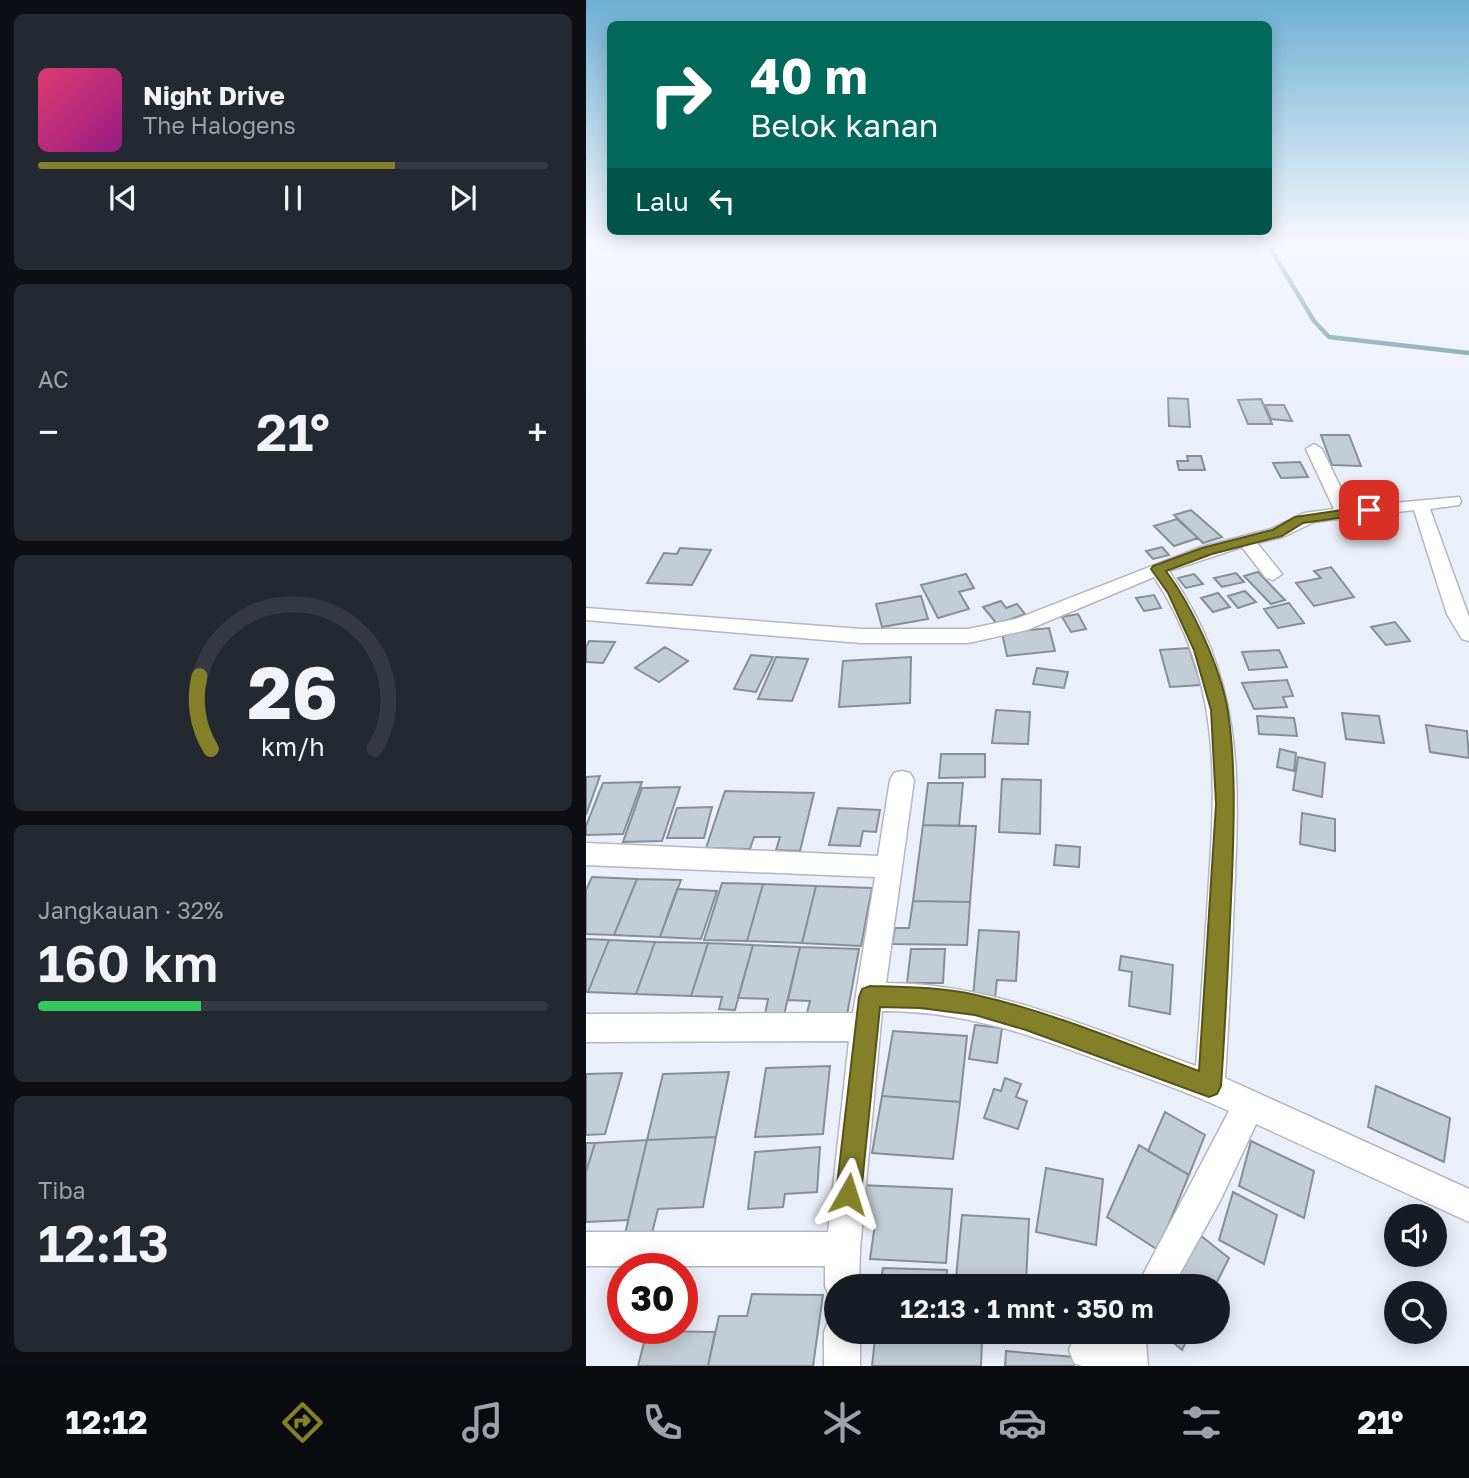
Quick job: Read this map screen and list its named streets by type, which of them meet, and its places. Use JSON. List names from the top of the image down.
{
  "page": {
    "turn": ["40 m", "Belok kanan"],
    "song": ["Night Drive", "The Halogens"],
    "then": "Lalu",
    "tile": [
      "AC",
      ["Jangkauan · 32%", "160 km"],
      ["Tiba", "12:13"]
    ],
    "heat": ["−", "21°", "+"],
    "limit": "30",
    "trip": "12:13 · 1 mnt · 350 m",
    "tabs": ["12:12", "21°"],
    "gauge": ["26", "km/h"]
  }
}
